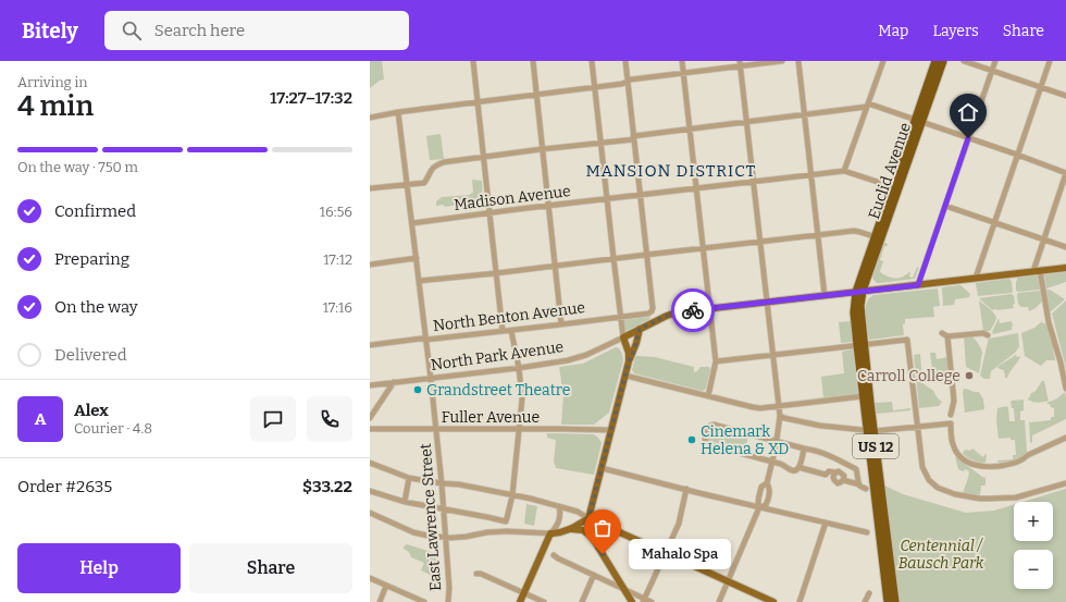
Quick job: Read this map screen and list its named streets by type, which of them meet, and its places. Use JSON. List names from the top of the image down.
{
  "streets": {
    "highway": ["Euclid Avenue", "US 12"],
    "main road": ["North Park Avenue"],
    "street": [
      "Madison Avenue",
      "North Benton Avenue",
      "Fuller Avenue",
      "East Lawrence Street"
    ]
  },
  "crossings": [
    ["Euclid Avenue", "Madison Avenue"],
    ["Euclid Avenue", "US 12"],
    ["Madison Avenue", "East Lawrence Street"],
    ["North Benton Avenue", "East Lawrence Street"],
    ["North Park Avenue", "East Lawrence Street"],
    ["Fuller Avenue", "East Lawrence Street"]
  ],
  "districts": ["MANSION DISTRICT"],
  "parks": ["Centennial / Bausch Park"],
  "places": [
    "Carroll College",
    "Grandstreet Theatre",
    "Cinemark Helena & XD",
    "Mahalo Spa"
  ],
  "page": {
    "header": "Bitely",
    "search": "Search here",
    "nav": ["Map", "Layers", "Share"],
    "heading": ["4 min", "Arriving in", "17:27–17:32"],
    "panel": [
      "Alex",
      "Courier · 4.8",
      "Order #2635",
      "$33.22"
    ],
    "bar": "On the way · 750 m",
    "list": [
      ["Confirmed", "16:56"],
      ["Preparing", "17:12"],
      ["On the way", "17:16"],
      "Delivered"
    ],
    "round": "A",
    "map_buttons": ["+", "−"],
    "buttons": ["Help", "Share"],
    "bubble": "Mahalo Spa"
  }
}
